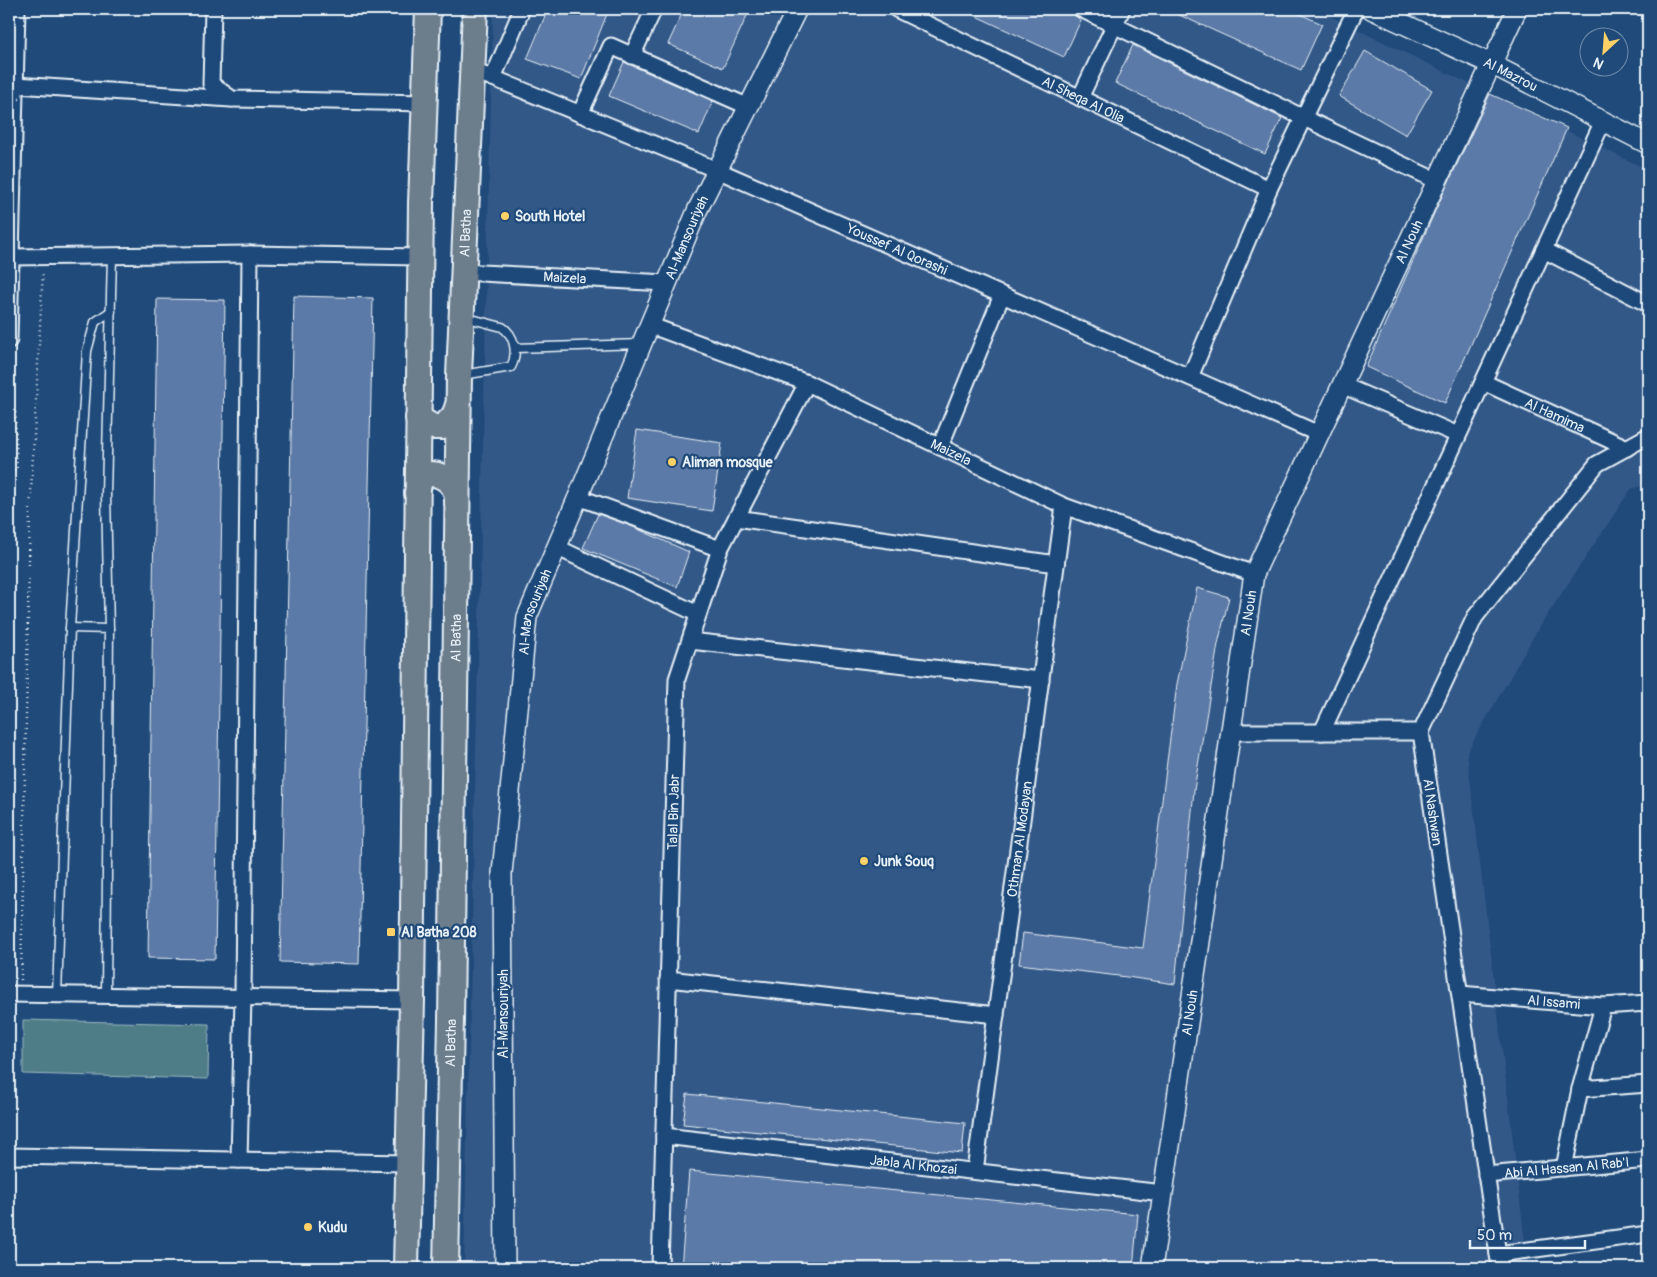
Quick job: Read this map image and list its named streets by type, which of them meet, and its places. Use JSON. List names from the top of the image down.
{
  "streets": {
    "main road": ["Al Batha"],
    "street": [
      "Al Mazrou",
      "Al Sheqa Al Olia",
      "Al-Mansouriyah",
      "Al Nouh",
      "Youssef Al Qorashi",
      "Maizela",
      "Al Hamima",
      "Talal Bin Jabr",
      "Al Nashwan",
      "Othman Al Modayan",
      "Al Issami",
      "Jabla Al Khozai",
      "Abi Al Hassan Al Rab'I"
    ]
  },
  "crossings": [
    ["Al Mazrou", "Al Nouh"],
    ["Al Batha", "Youssef Al Qorashi"],
    ["Al Batha", "Maizela"],
    ["Al-Mansouriyah", "Youssef Al Qorashi"],
    ["Al-Mansouriyah", "Maizela"],
    ["Al Nouh", "Youssef Al Qorashi"],
    ["Al Nouh", "Maizela"],
    ["Al Nouh", "Jabla Al Khozai"],
    ["Maizela", "Talal Bin Jabr"],
    ["Maizela", "Othman Al Modayan"],
    ["Talal Bin Jabr", "Jabla Al Khozai"],
    ["Al Nashwan", "Al Issami"],
    ["Al Nashwan", "Abi Al Hassan Al Rab'I"],
    ["Othman Al Modayan", "Jabla Al Khozai"]
  ],
  "places": {
    "other": [
      "South Hotel",
      "Aliman mosque",
      "Junk Souq",
      "Kudu"
    ],
    "transit": ["Al Batha 208"]
  },
  "scale_bar": "50 m",
  "north": "bottom left"
}
